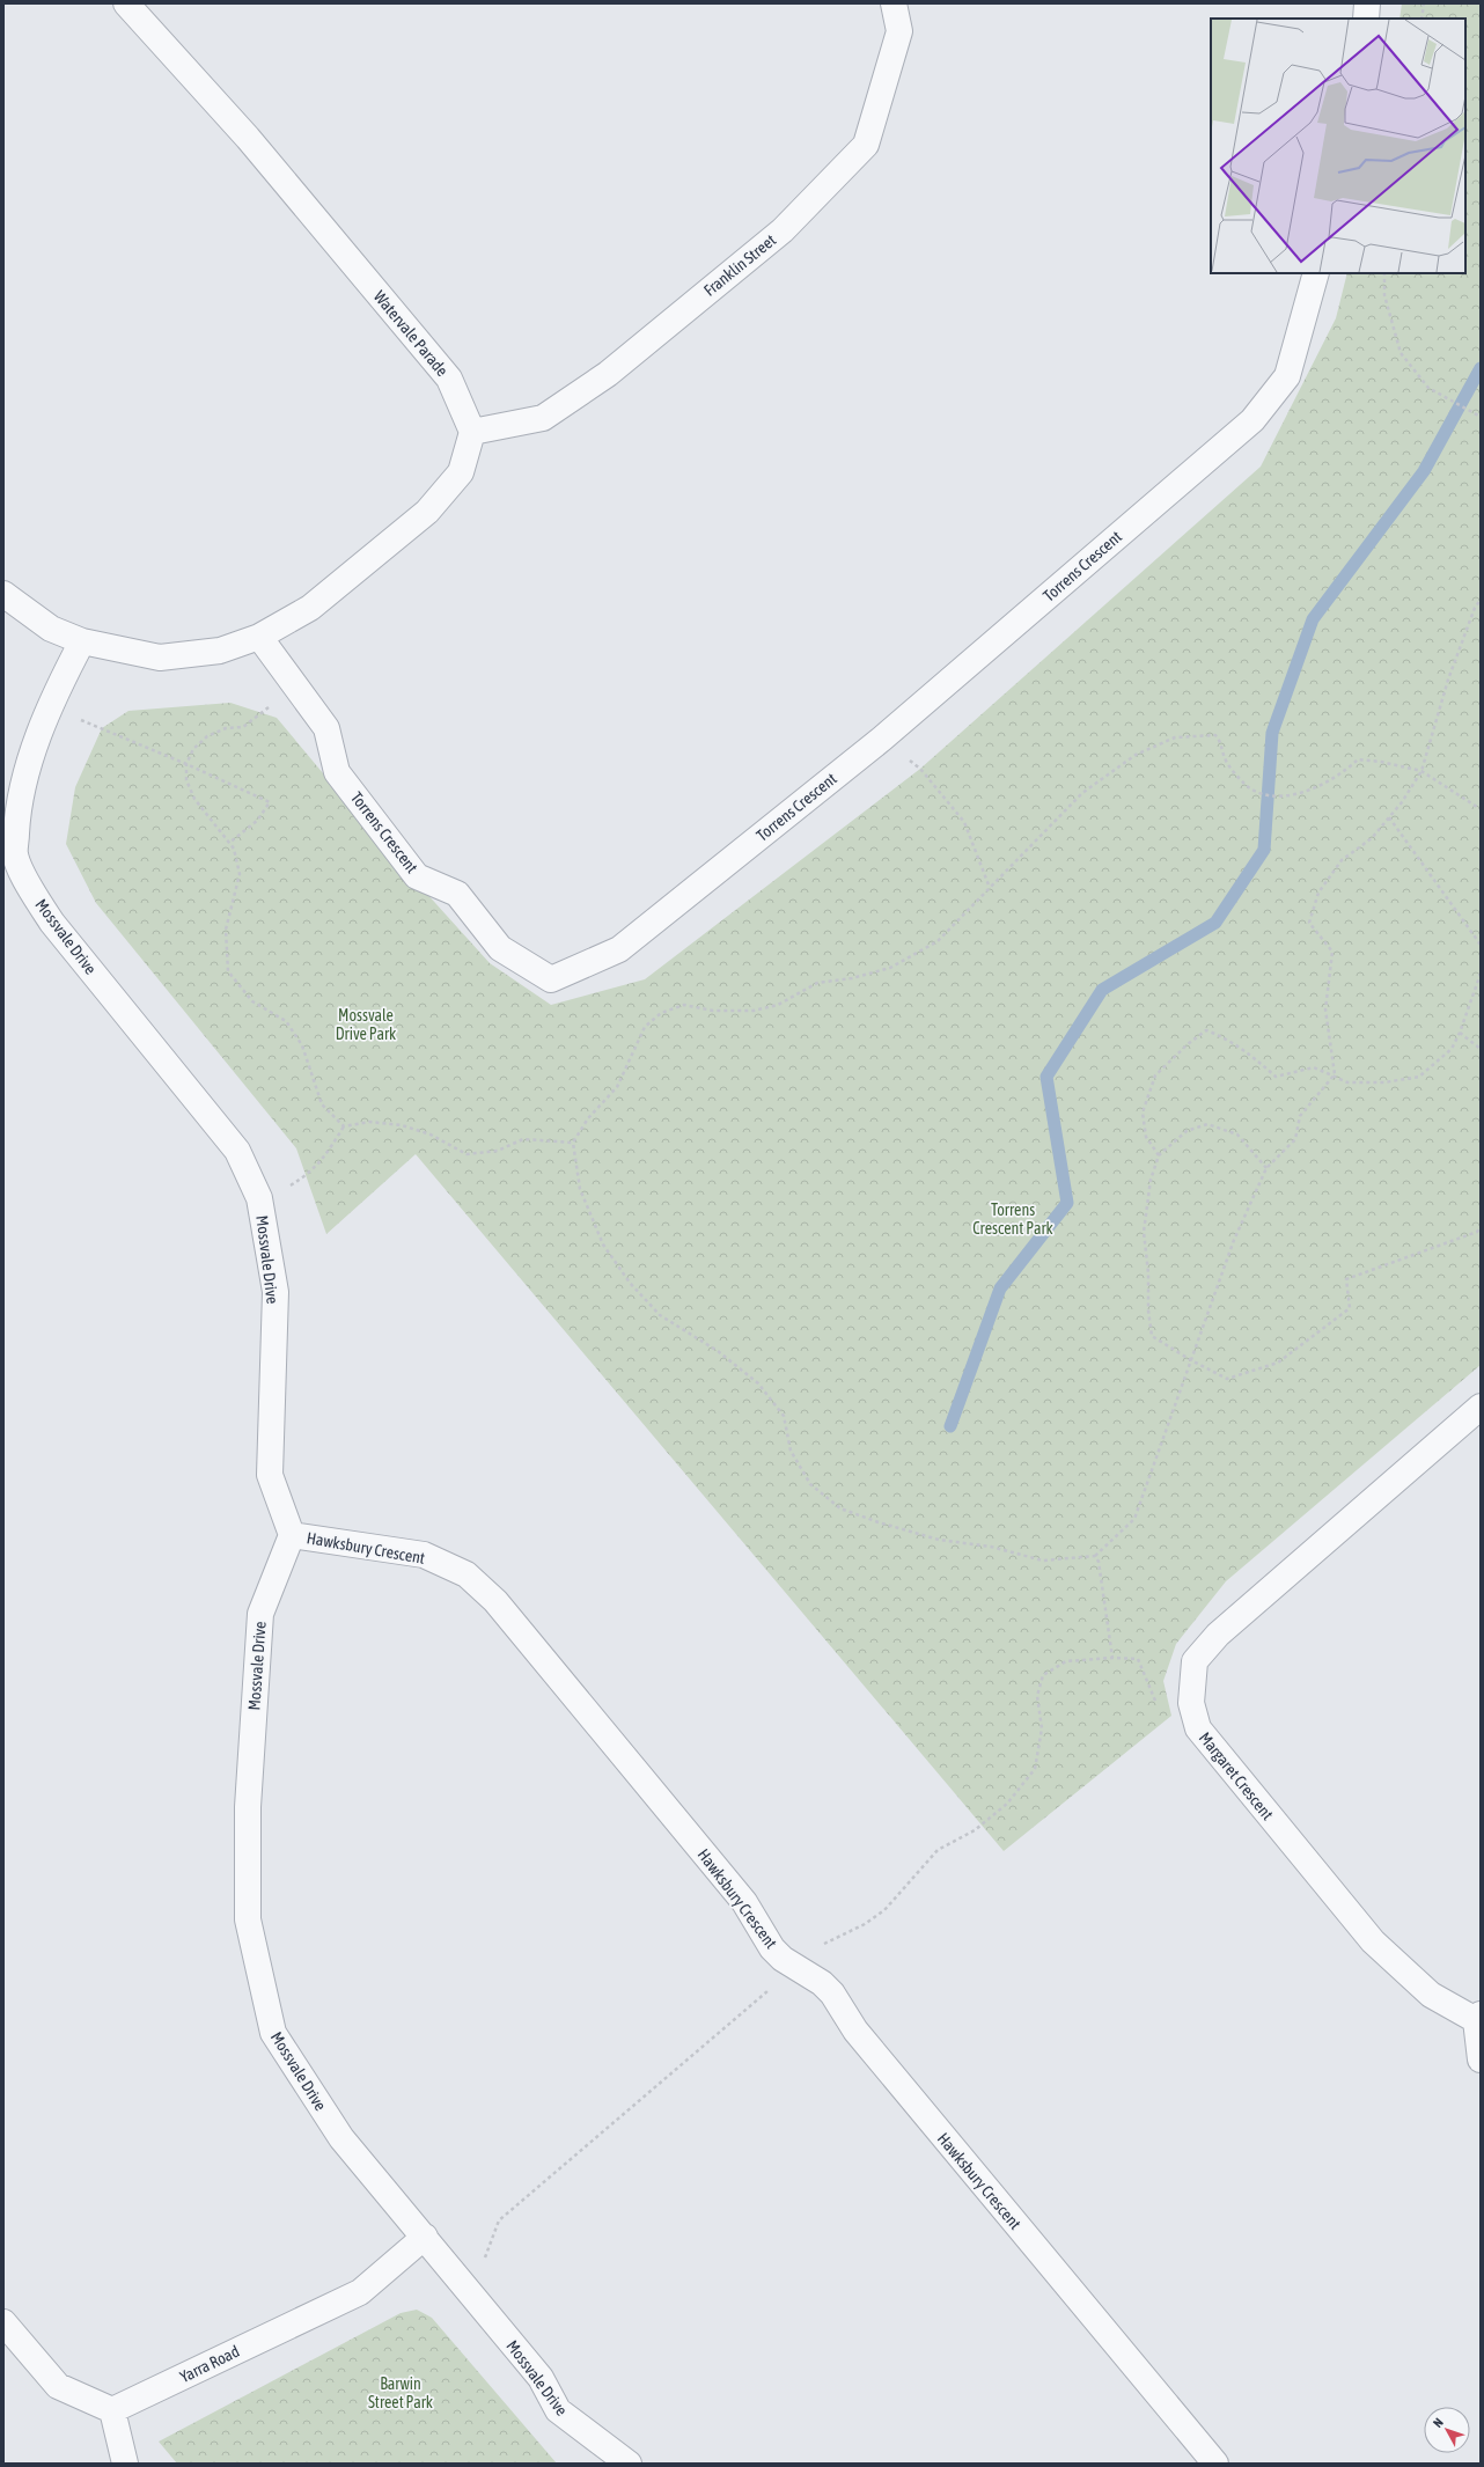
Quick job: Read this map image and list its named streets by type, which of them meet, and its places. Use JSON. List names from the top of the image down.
{
  "streets": {
    "street": [
      "Franklin Street",
      "Watervale Parade",
      "Torrens Crescent",
      "Mossvale Drive",
      "Hawksbury Crescent",
      "Margaret Crescent",
      "Yarra Road"
    ]
  },
  "crossings": [
    ["Franklin Street", "Watervale Parade"],
    ["Mossvale Drive", "Hawksbury Crescent"],
    ["Mossvale Drive", "Yarra Road"]
  ],
  "parks": ["Mossvale Drive Park", "Torrens Crescent Park", "Barwin Street Park"],
  "north": "top left"
}
